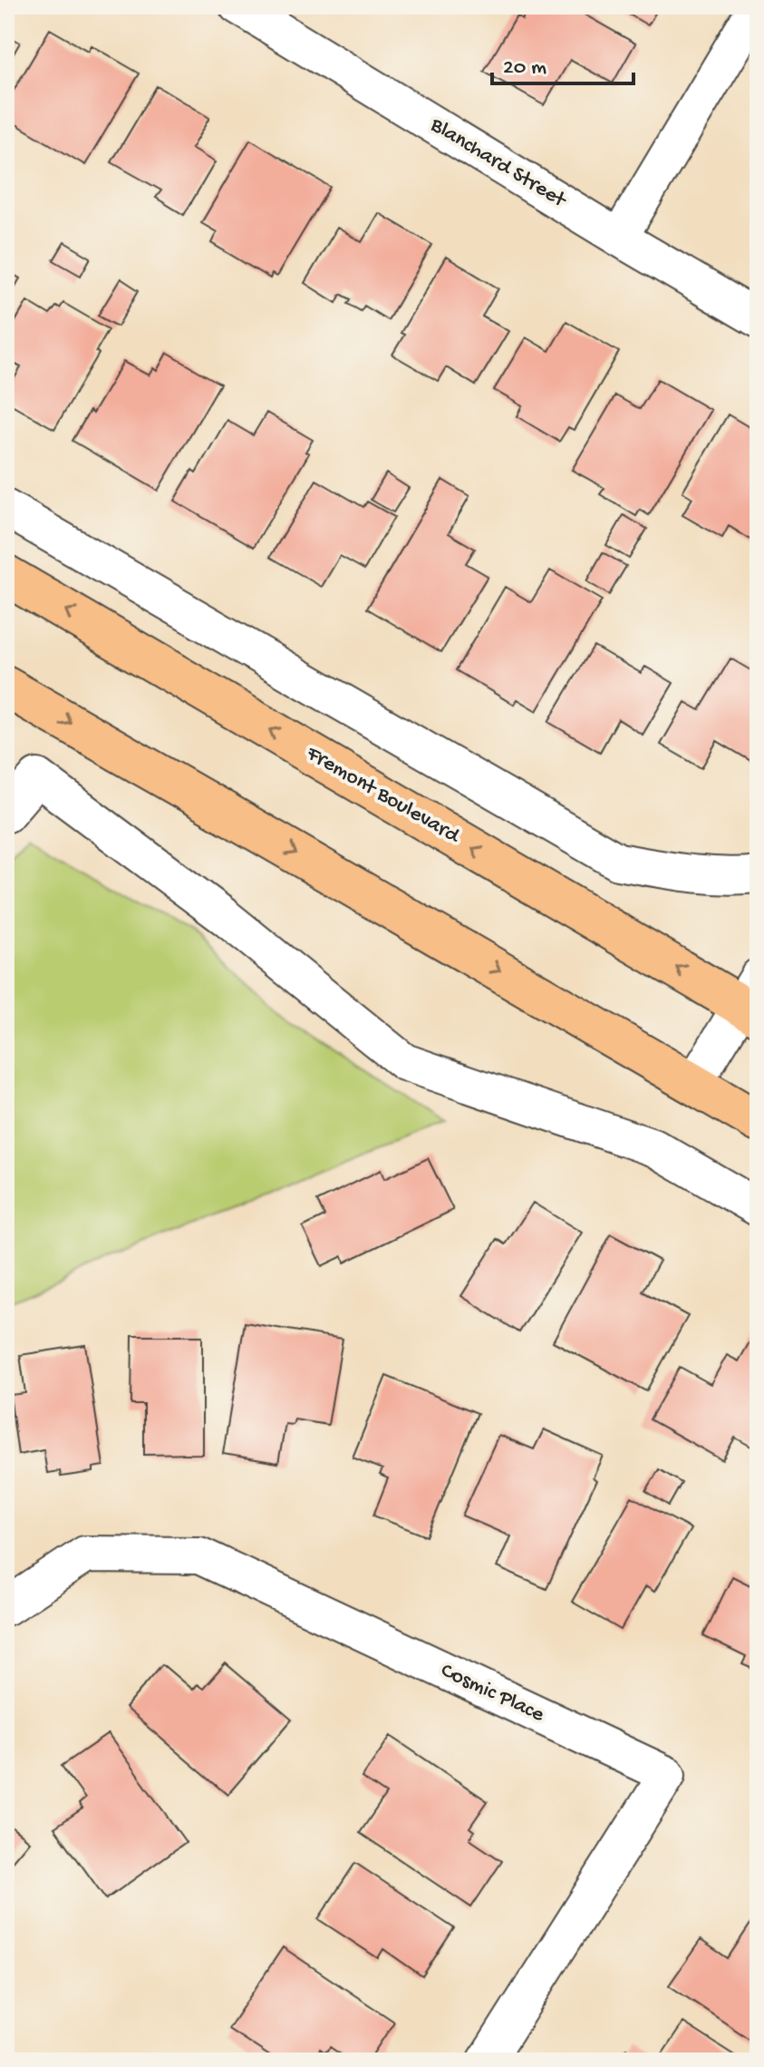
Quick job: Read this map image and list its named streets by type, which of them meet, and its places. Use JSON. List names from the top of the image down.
{
  "streets": {
    "main road": ["Fremont Boulevard"],
    "street": ["Blanchard Street", "Cosmic Place"]
  },
  "scale_bar": "20 m"
}
